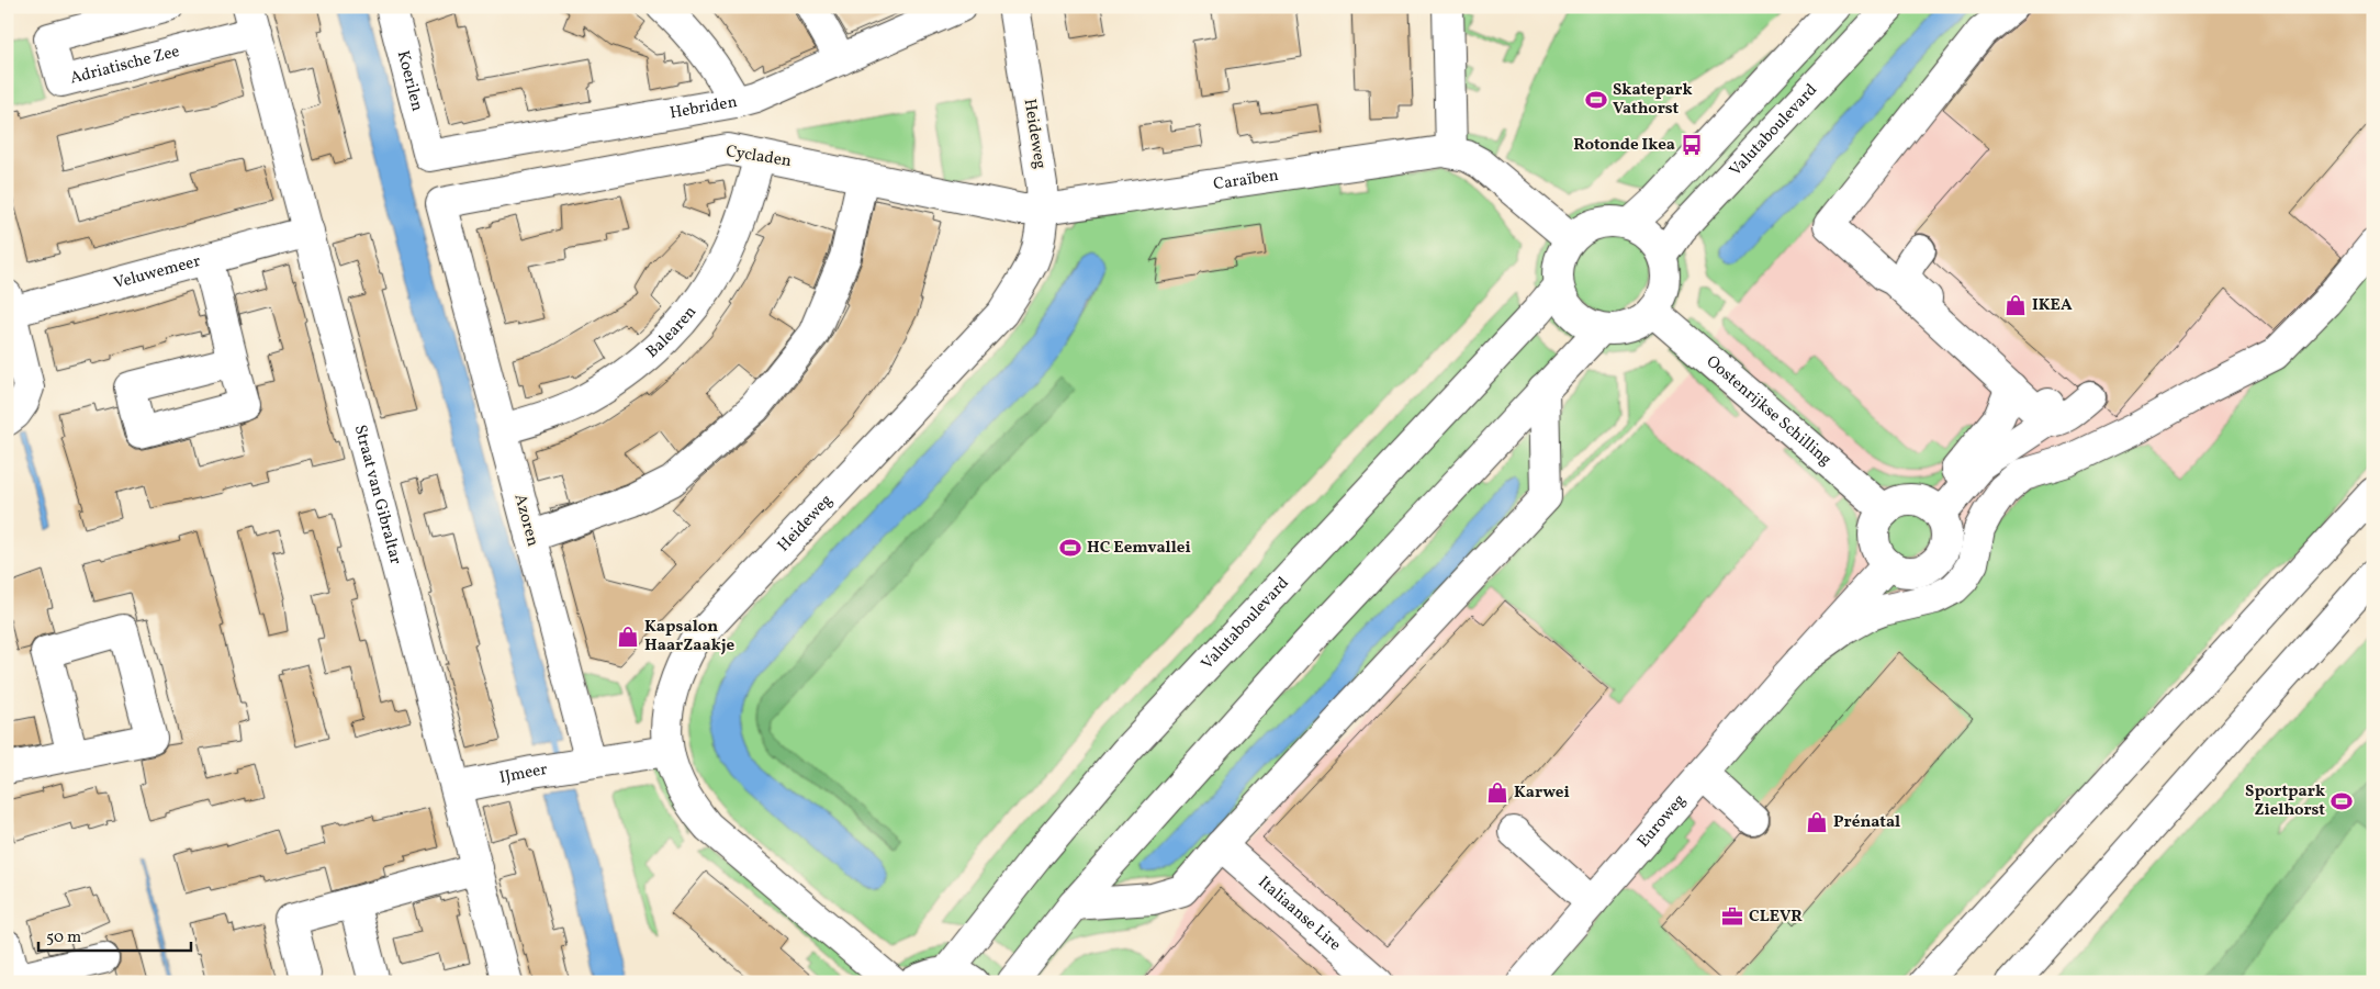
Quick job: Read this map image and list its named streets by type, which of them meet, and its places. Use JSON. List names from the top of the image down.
{
  "streets": {
    "main road": [
      "Adriatische Zee",
      "Koerilen",
      "Hebriden",
      "Valutaboulevard",
      "Heideweg",
      "Cycladen",
      "Caraïben",
      "Veluwemeer",
      "Balearen",
      "Oostenrijkse Schilling",
      "Straat van Gibraltar",
      "Azoren",
      "IJmeer",
      "Euroweg",
      "Italiaanse Lire"
    ]
  },
  "crossings": [
    ["Adriatische Zee", "Straat van Gibraltar"],
    ["Koerilen", "Hebriden"],
    ["Valutaboulevard", "Caraïben"],
    ["Valutaboulevard", "Oostenrijkse Schilling"],
    ["Heideweg", "Cycladen"],
    ["Heideweg", "Caraïben"],
    ["Cycladen", "Caraïben"],
    ["Cycladen", "Balearen"],
    ["Cycladen", "Azoren"],
    ["Caraïben", "Oostenrijkse Schilling"],
    ["Veluwemeer", "Straat van Gibraltar"],
    ["Balearen", "Azoren"],
    ["Oostenrijkse Schilling", "Euroweg"],
    ["Straat van Gibraltar", "IJmeer"],
    ["Azoren", "IJmeer"]
  ],
  "places": {
    "sports": ["Skatepark Vathorst", "HC Eemvallei", "Sportpark Zielhorst"],
    "bus stop": ["Rotonde Ikea"],
    "shop": [
      "IKEA",
      "Kapsalon HaarZaakje",
      "Karwei",
      "Prénatal"
    ],
    "office": ["CLEVR"]
  },
  "scale_bar": "50 m"
}
